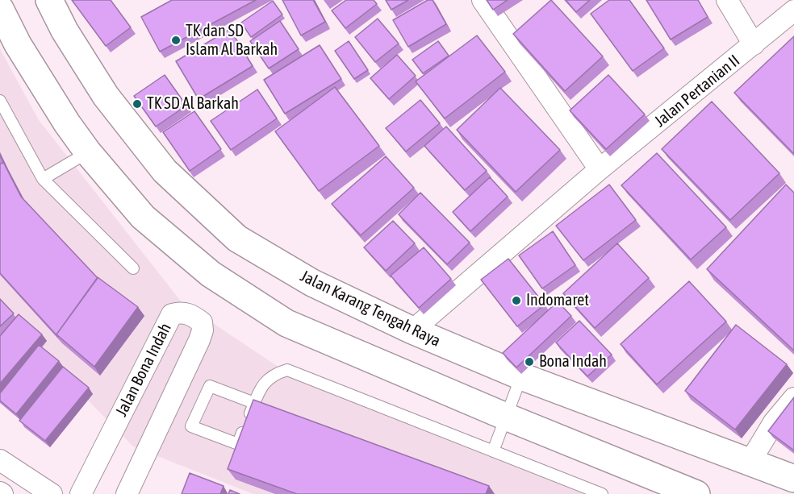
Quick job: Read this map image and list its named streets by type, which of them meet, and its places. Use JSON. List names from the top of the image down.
{
  "streets": {
    "main road": ["Jalan Karang Tengah Raya"],
    "street": ["Jalan Pertanian II", "Jalan Bona Indah"]
  },
  "crossings": [
    ["Jalan Pertanian II", "Jalan Karang Tengah Raya"]
  ],
  "places": [
    "TK dan SD Islam Al Barkah",
    "TK SD Al Barkah",
    "Indomaret",
    "Bona Indah"
  ]
}
